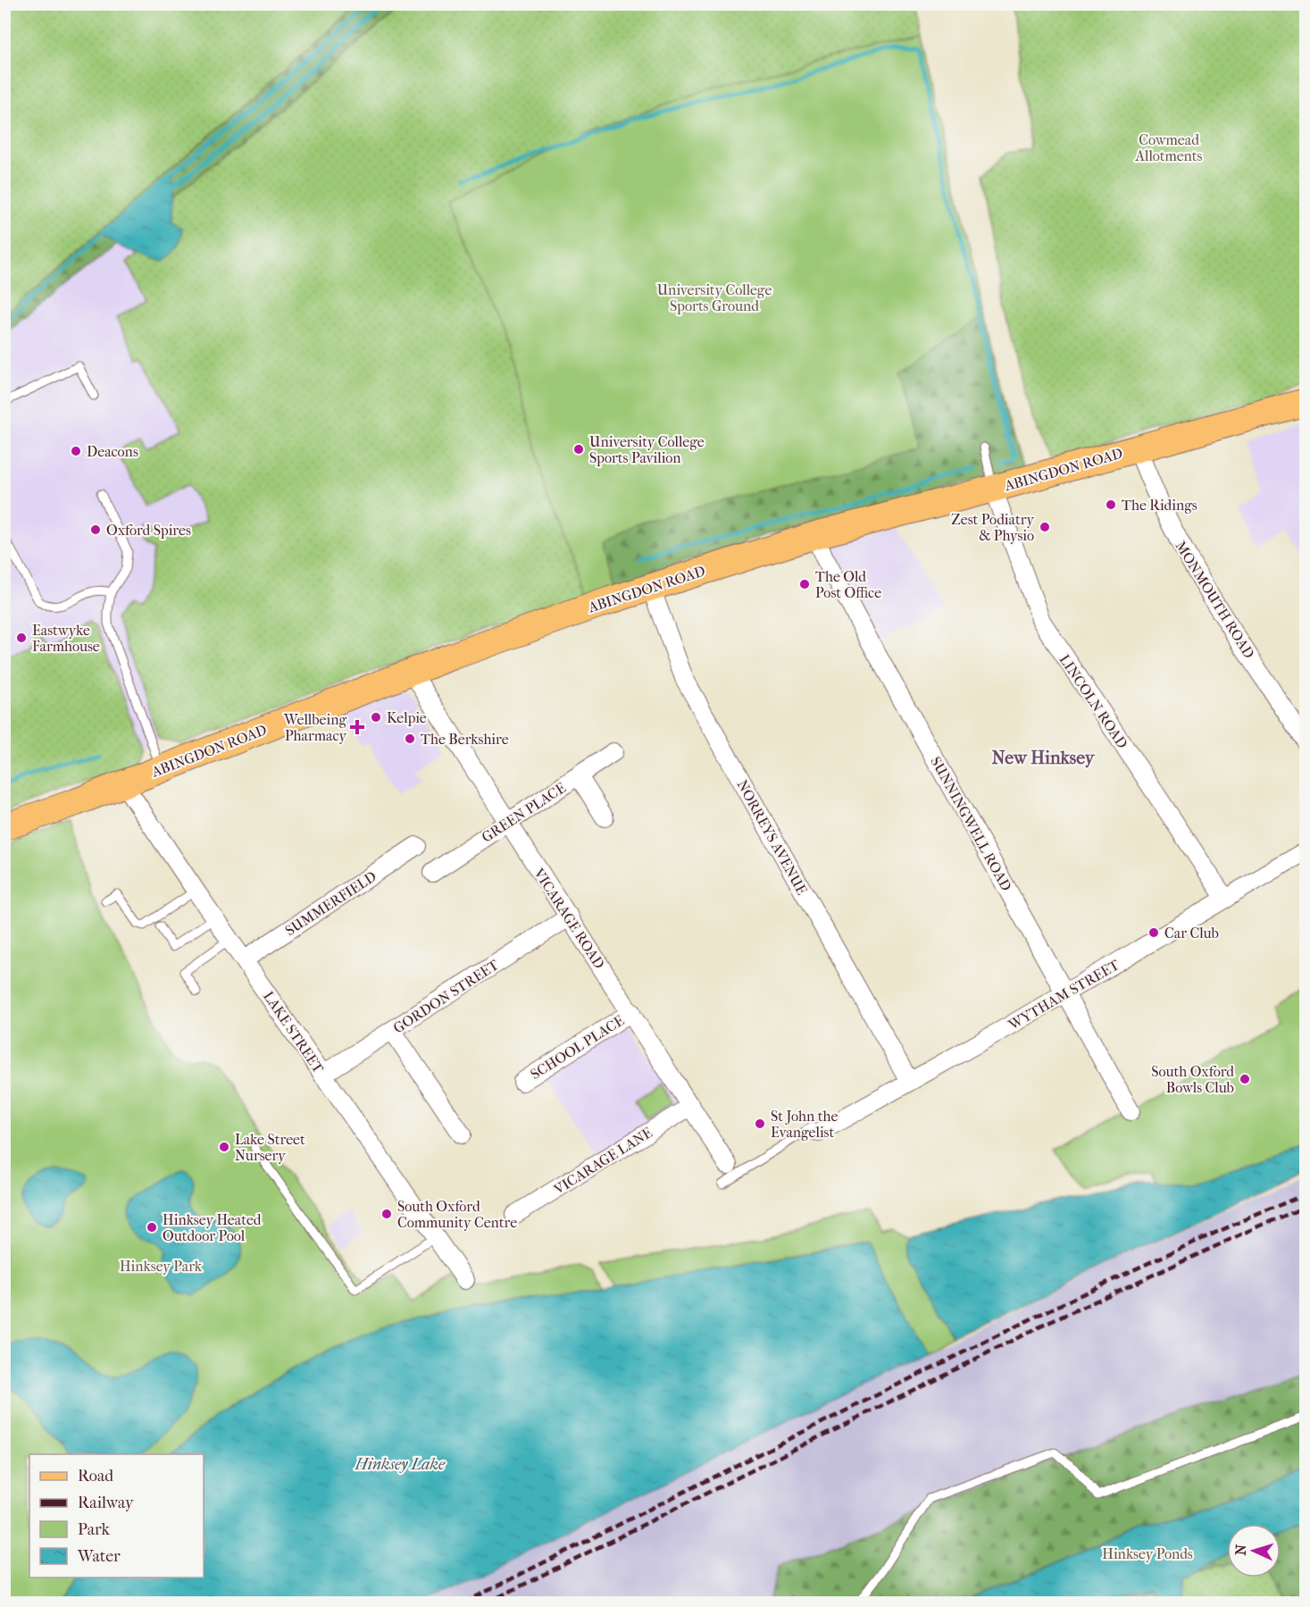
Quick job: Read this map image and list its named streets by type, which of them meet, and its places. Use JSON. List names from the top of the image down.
{
  "streets": {
    "main road": ["ABINGDON ROAD"],
    "street": [
      "MONMOUTH ROAD",
      "LINCOLN ROAD",
      "GREEN PLACE",
      "SUNNINGWELL ROAD",
      "NORREYS AVENUE",
      "SUMMERFIELD",
      "VICARAGE ROAD",
      "WYTHAM STREET",
      "GORDON STREET",
      "LAKE STREET",
      "SCHOOL PLACE",
      "VICARAGE LANE"
    ]
  },
  "crossings": [
    ["ABINGDON ROAD", "MONMOUTH ROAD"],
    ["ABINGDON ROAD", "LINCOLN ROAD"],
    ["ABINGDON ROAD", "SUNNINGWELL ROAD"],
    ["ABINGDON ROAD", "NORREYS AVENUE"],
    ["ABINGDON ROAD", "VICARAGE ROAD"],
    ["ABINGDON ROAD", "LAKE STREET"],
    ["LINCOLN ROAD", "WYTHAM STREET"],
    ["GREEN PLACE", "VICARAGE ROAD"],
    ["SUNNINGWELL ROAD", "WYTHAM STREET"],
    ["NORREYS AVENUE", "WYTHAM STREET"],
    ["SUMMERFIELD", "LAKE STREET"],
    ["VICARAGE ROAD", "GORDON STREET"],
    ["VICARAGE ROAD", "SCHOOL PLACE"],
    ["VICARAGE ROAD", "VICARAGE LANE"],
    ["GORDON STREET", "LAKE STREET"]
  ],
  "districts": ["New Hinksey"],
  "water": ["Hinksey Lake"],
  "parks": [
    "Cowmead Allotments",
    "University College Sports Ground",
    "Hinksey Park",
    "Hinksey Ponds"
  ],
  "places": {
    "other": [
      "University College Sports Pavilion",
      "Deacons",
      "The Ridings",
      "Zest Podiatry & Physio",
      "Oxford Spires",
      "The Old Post Office",
      "Eastwyke Farmhouse",
      "Kelpie",
      "The Berkshire",
      "Car Club",
      "South Oxford Bowls Club",
      "St John the Evangelist",
      "Lake Street Nursery",
      "South Oxford Community Centre",
      "Hinksey Heated Outdoor Pool"
    ],
    "health": ["Wellbeing Pharmacy"]
  },
  "legend": [
    "Road",
    "Railway",
    "Park",
    "Water"
  ],
  "north": "left"
}
